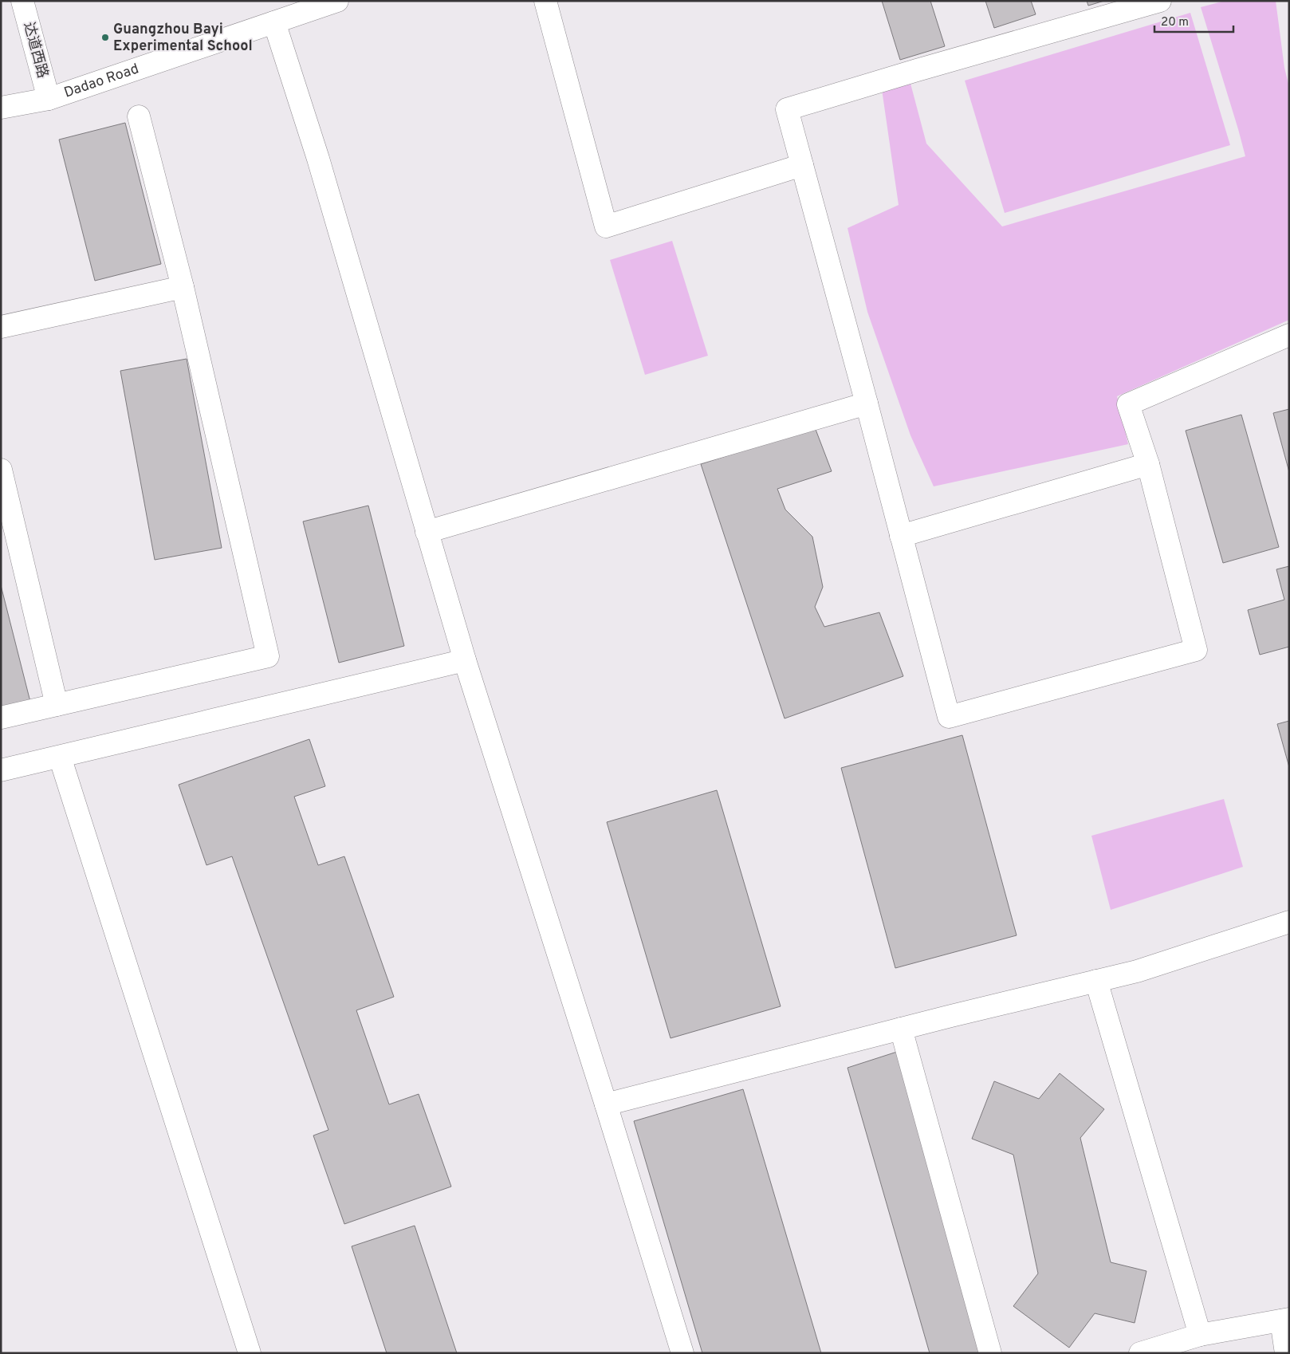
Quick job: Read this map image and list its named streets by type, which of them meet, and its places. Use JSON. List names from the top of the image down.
{
  "streets": {
    "street": ["达道西路", "Dadao Road"]
  },
  "crossings": [
    ["达道西路", "Dadao Road"]
  ],
  "places": ["Guangzhou Bayi Experimental School"],
  "scale_bar": "20 m"
}
